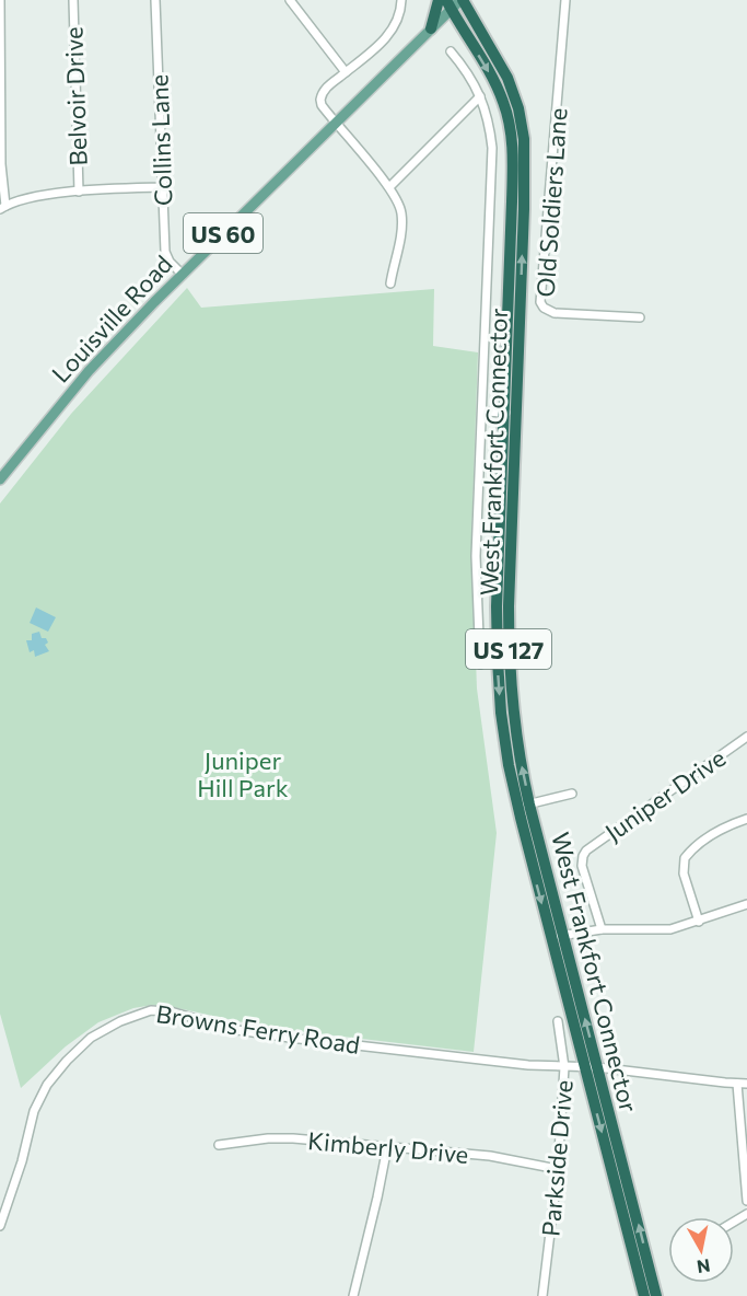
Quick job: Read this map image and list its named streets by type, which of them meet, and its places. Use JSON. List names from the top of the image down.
{
  "streets": {
    "highway": ["West Frankfort Connector", "US 127"],
    "main road": ["US 60", "Louisville Road"],
    "street": [
      "Belvoir Drive",
      "Collins Lane",
      "Old Soldiers Lane",
      "Juniper Drive",
      "Browns Ferry Road",
      "Kimberly Drive",
      "Parkside Drive"
    ]
  },
  "crossings": [
    ["Collins Lane", "Louisville Road"],
    ["Louisville Road", "West Frankfort Connector"],
    ["West Frankfort Connector", "Browns Ferry Road"],
    ["Browns Ferry Road", "Parkside Drive"],
    ["Kimberly Drive", "Parkside Drive"]
  ],
  "parks": ["Juniper Hill Park"],
  "north": "bottom"
}
